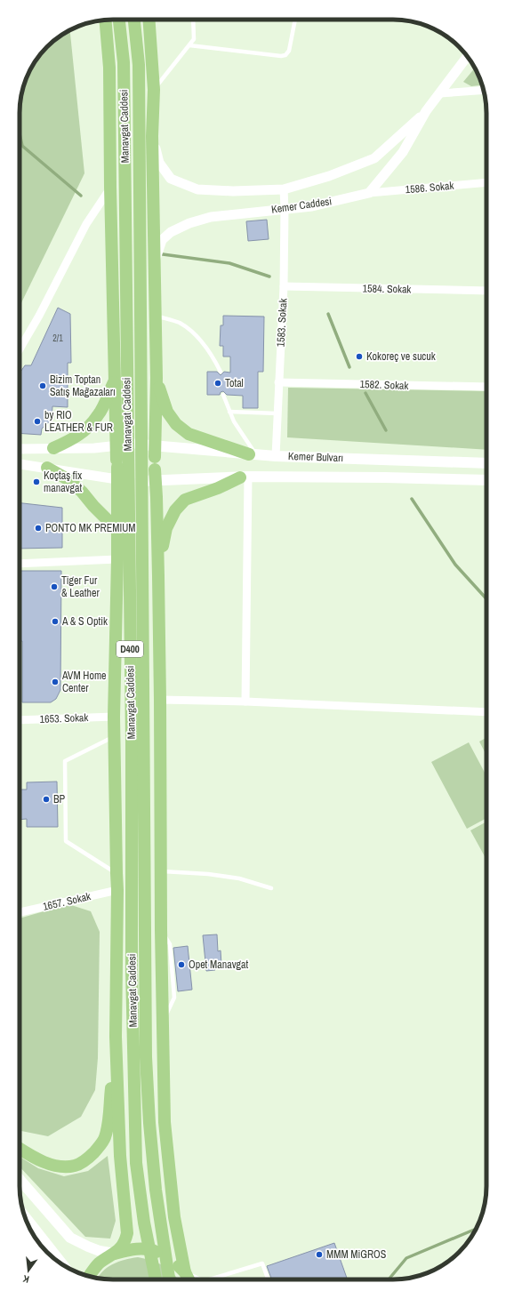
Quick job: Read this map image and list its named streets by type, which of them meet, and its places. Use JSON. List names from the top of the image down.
{
  "streets": {
    "highway": ["Manavgat Caddesi", "D400"],
    "main road": ["Kemer Bulvarı"],
    "street": [
      "1586. Sokak",
      "Kemer Caddesi",
      "1584. Sokak",
      "1583. Sokak",
      "1582. Sokak",
      "1653. Sokak",
      "1657. Sokak"
    ]
  },
  "crossings": [
    ["1586. Sokak", "Kemer Caddesi"],
    ["Kemer Caddesi", "1583. Sokak"],
    ["1584. Sokak", "1583. Sokak"],
    ["1583. Sokak", "1582. Sokak"],
    ["1583. Sokak", "Kemer Bulvarı"]
  ],
  "places": [
    "Kokoreç ve sucuk",
    "Total",
    "Bizim Toptan Satış Mağazaları",
    "by RIO LEATHER & FUR",
    "Koçtaş fix manavgat",
    "PONTO MK PREMIUM",
    "Tiger Fur & Leather",
    "A & S Optik",
    "AVM Home Center",
    "BP",
    "Opet Manavgat",
    "MMM MiGROS"
  ],
  "house_numbers": ["2/1"],
  "north": "bottom"
}
